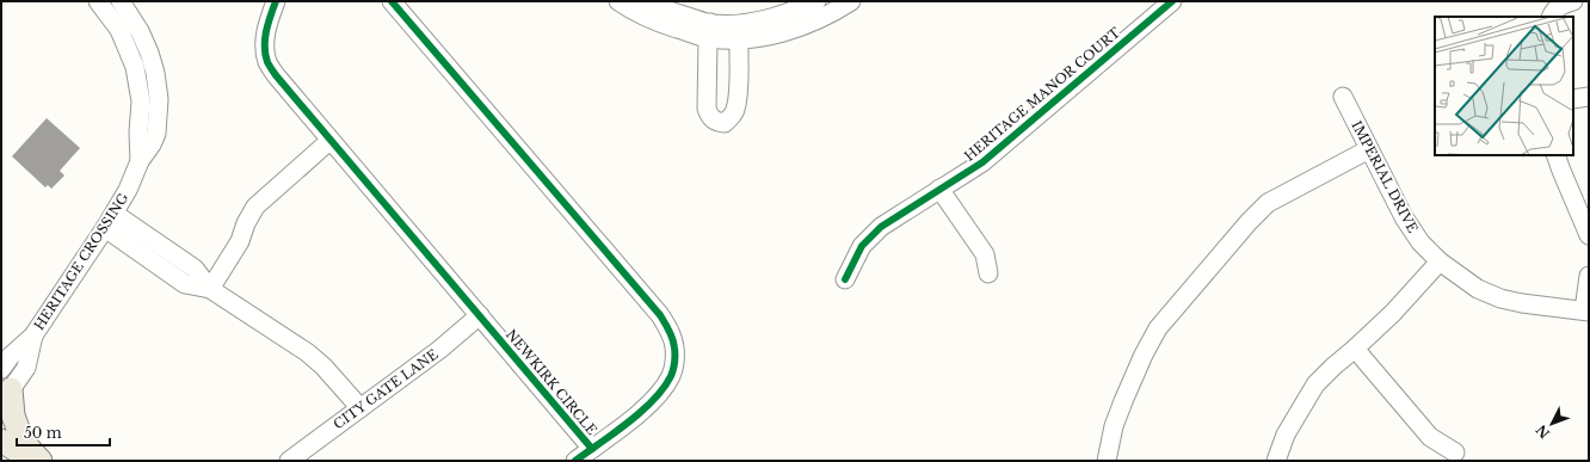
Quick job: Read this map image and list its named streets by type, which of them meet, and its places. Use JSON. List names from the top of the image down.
{
  "streets": {
    "street": [
      "HERITAGE MANOR COURT",
      "IMPERIAL DRIVE",
      "HERITAGE CROSSING",
      "NEWKIRK CIRCLE",
      "CITY GATE LANE"
    ]
  },
  "crossings": [
    ["NEWKIRK CIRCLE", "CITY GATE LANE"]
  ],
  "scale_bar": "50 m",
  "north": "bottom left"
}
